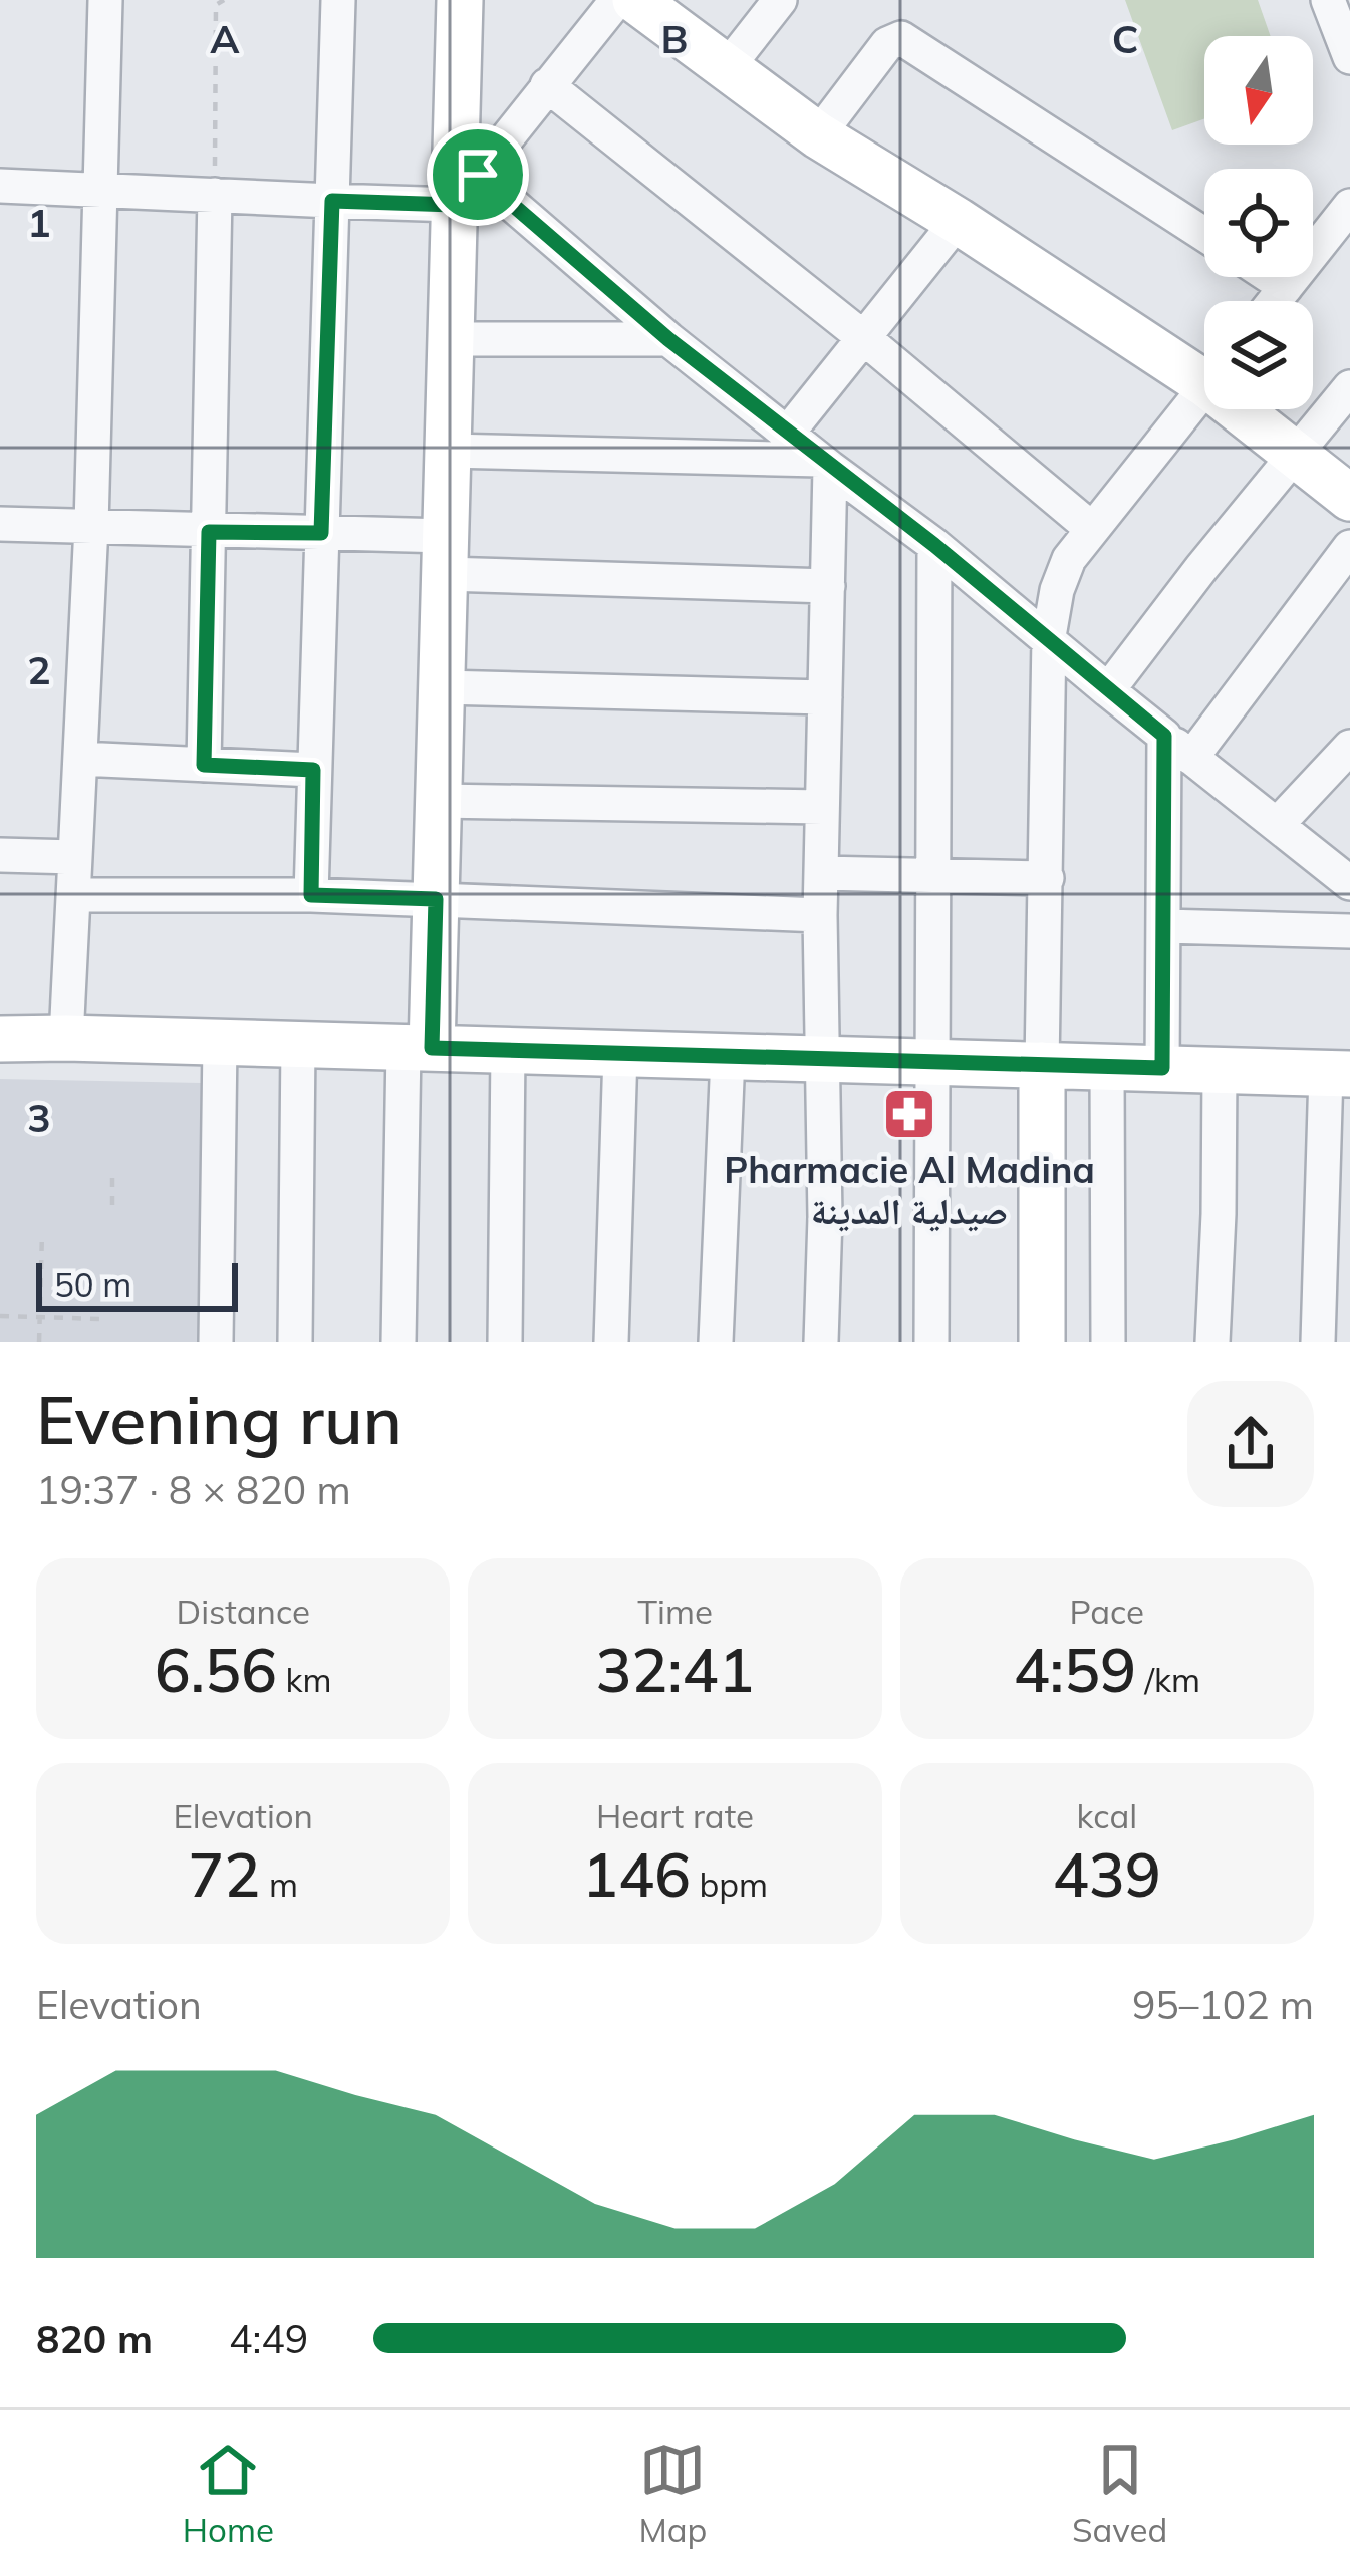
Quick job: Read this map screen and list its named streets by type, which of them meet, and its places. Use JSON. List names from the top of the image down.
{
  "places": {
    "pharmacy": ["Pharmacie Al Madina صيدلية المدينة"]
  },
  "scale_bar": "50 m",
  "north": "bottom",
  "page": {
    "scale": "50 m",
    "heading": ["Evening run", "19:37 · 8 × 820 m"],
    "stats": [
      ["Distance", "6.56 km"],
      ["Time", "32:41"],
      ["Pace", "4:59 /km"],
      ["Elevation", "72 m"],
      ["Heart rate", "146 bpm"],
      ["kcal", "439"]
    ],
    "chart": ["Elevation", "95–102 m"],
    "list": [
      {
        "name": "820 m",
        "note": "4:49"
      }
    ],
    "tabs": ["Home", "Map", "Saved"]
  },
  "grid": {
    "columns": ["A", "B", "C"],
    "rows": ["1", "2", "3"]
  }
}
